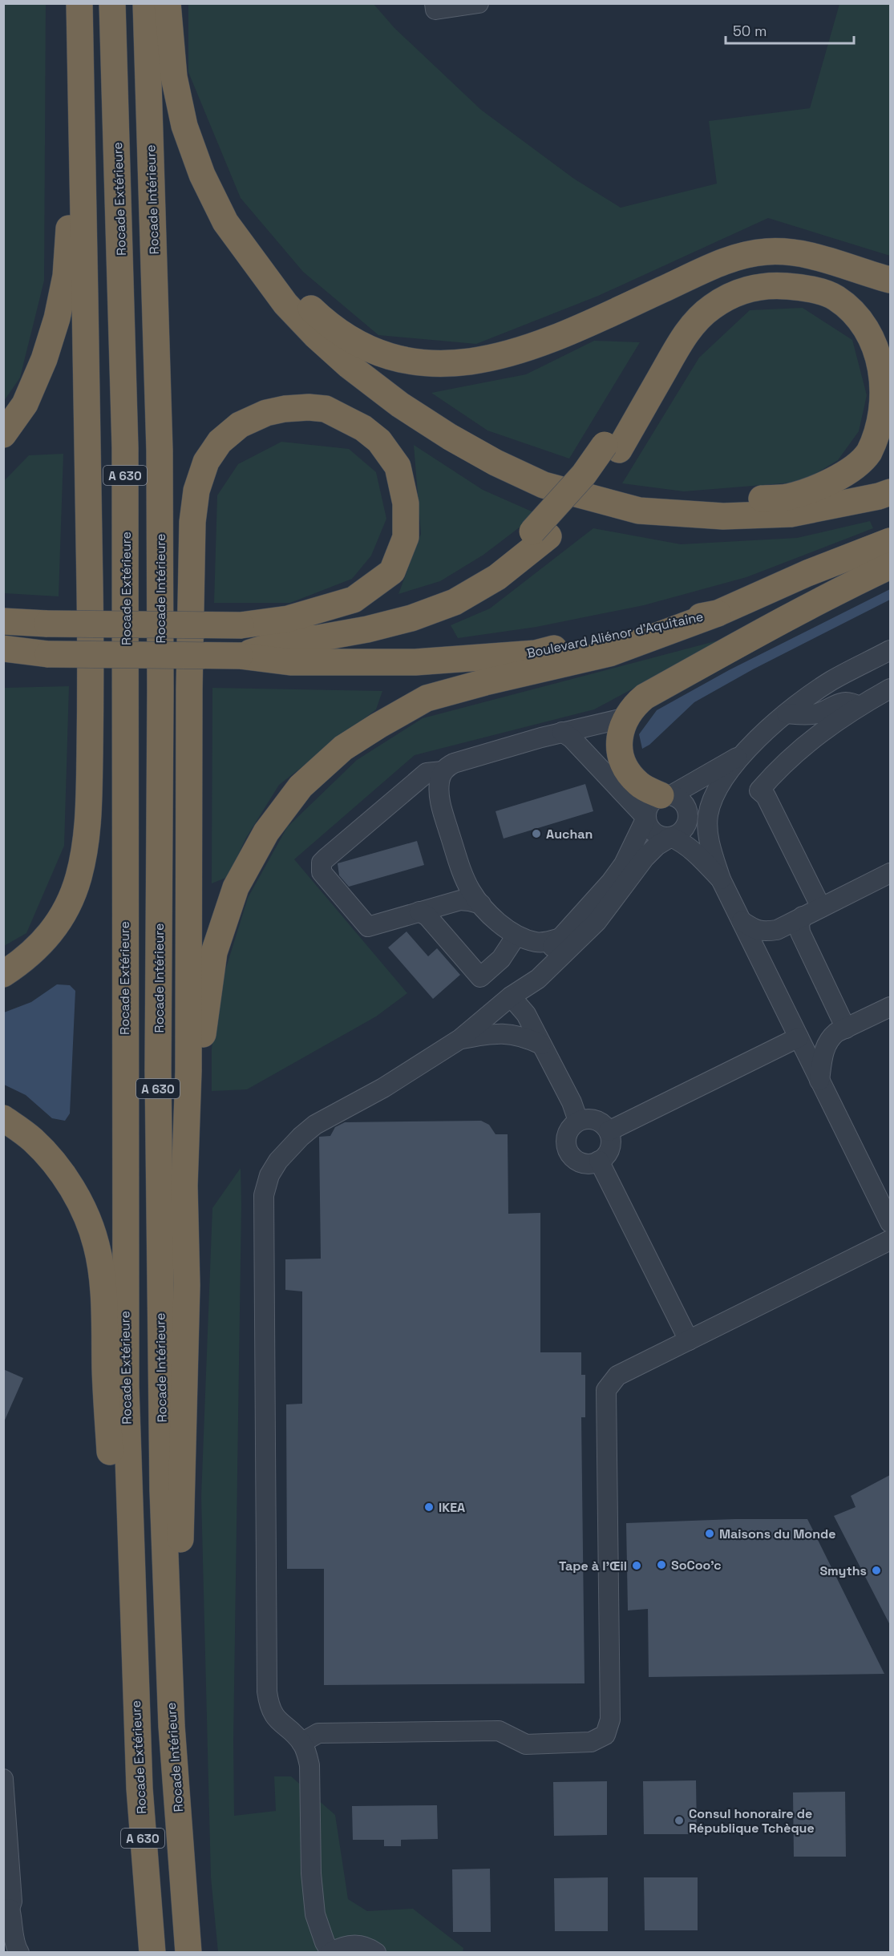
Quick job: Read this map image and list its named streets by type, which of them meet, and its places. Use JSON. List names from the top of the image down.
{
  "streets": {
    "highway": [
      "Rocade Extérieure",
      "Rocade Intérieure",
      "A 630",
      "Boulevard Aliénor d'Aquitaine"
    ]
  },
  "places": [
    "Auchan",
    "IKEA",
    "Maisons du Monde",
    "SoCoo'c",
    "Tape à l'Œil",
    "Smyths",
    "Consul honoraire de République Tchèque"
  ],
  "scale_bar": "50 m"
}
